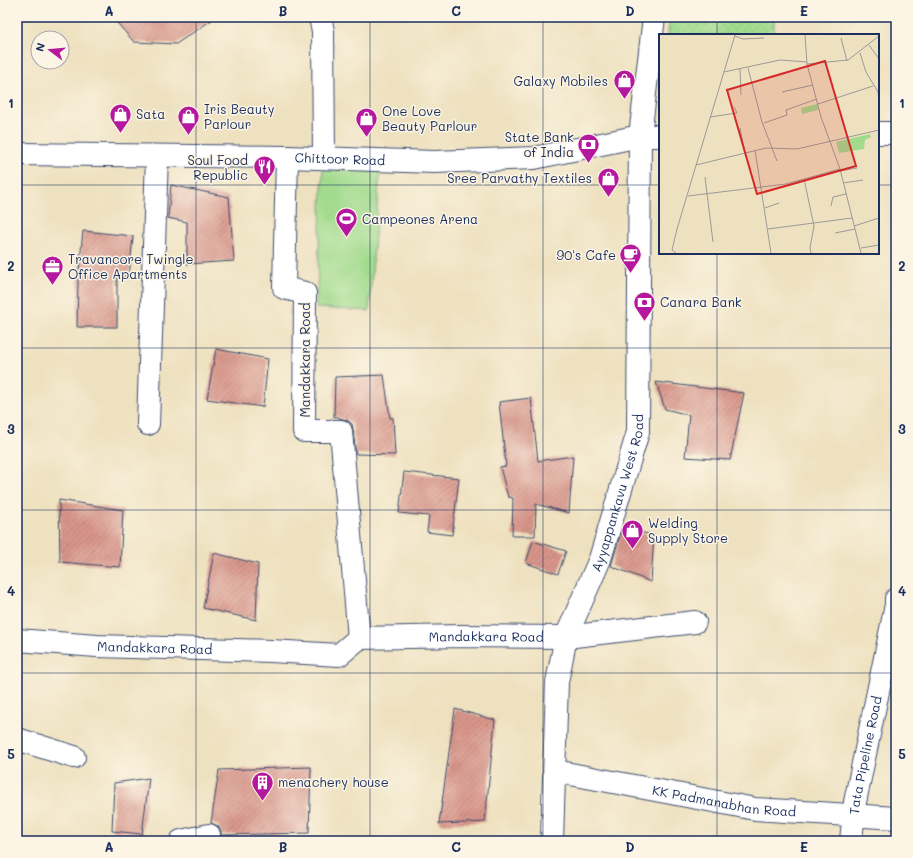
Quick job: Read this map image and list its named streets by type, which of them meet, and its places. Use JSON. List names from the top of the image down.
{
  "streets": {
    "street": [
      "Chittoor Road",
      "Mandakkara Road",
      "Ayyappankavu West Road",
      "Tata Pipeline Road",
      "KK Padmanabhan Road"
    ]
  },
  "crossings": [
    ["Chittoor Road", "Mandakkara Road"],
    ["Chittoor Road", "Ayyappankavu West Road"],
    ["Mandakkara Road", "Ayyappankavu West Road"],
    ["Ayyappankavu West Road", "KK Padmanabhan Road"],
    ["Tata Pipeline Road", "KK Padmanabhan Road"]
  ],
  "places": {
    "shop": [
      "Galaxy Mobiles",
      "Sata",
      "Iris Beauty Parlour",
      "One Love Beauty Parlour",
      "Sree Parvathy Textiles",
      "Welding Supply Store"
    ],
    "bank": ["State Bank of India", "Canara Bank"],
    "restaurant": ["Soul Food Republic"],
    "sports": ["Campeones Arena"],
    "cafe": ["90's Cafe"],
    "office": ["Travancore Twingle Office Apartments"],
    "building": ["menachery house"]
  },
  "north": "left",
  "grid": {
    "columns": [
      "A",
      "B",
      "C",
      "D",
      "E"
    ],
    "rows": [
      "1",
      "2",
      "3",
      "4",
      "5"
    ]
  }
}
